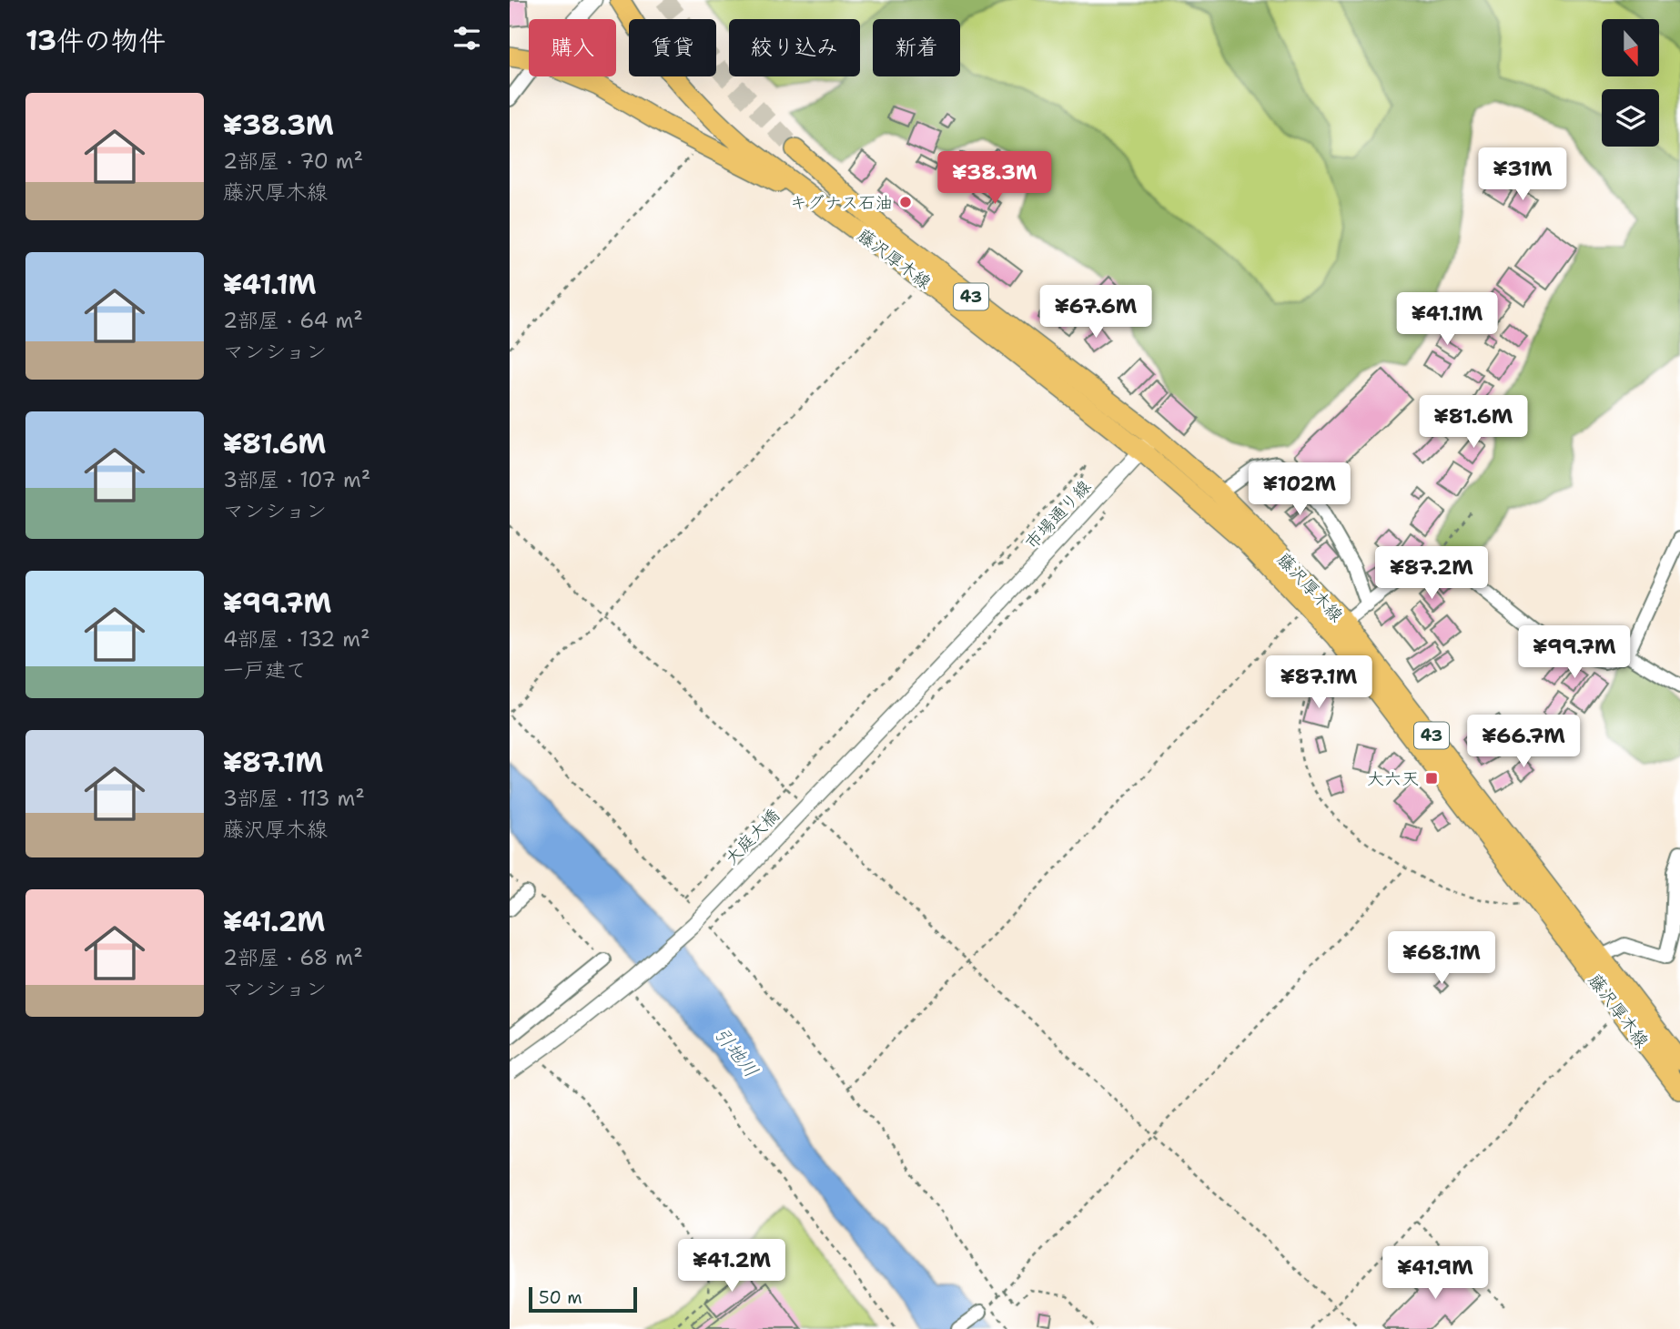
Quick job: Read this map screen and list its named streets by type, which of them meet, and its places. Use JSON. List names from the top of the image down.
{
  "streets": {
    "main road": ["藤沢厚木線", "43"],
    "street": ["市場通り線", "大庭大橋"]
  },
  "crossings": [
    ["藤沢厚木線", "市場通り線"],
    ["市場通り線", "大庭大橋"]
  ],
  "water": ["引地川"],
  "places": {
    "other": ["キグナス石油"],
    "transit": ["大六天"]
  },
  "scale_bar": "50 m",
  "north": "bottom",
  "page": {
    "heading": "13件の物件",
    "chip": [
      "購入",
      "賃貸",
      "絞り込み",
      "新着"
    ],
    "list": [
      {
        "name": "¥38.3M",
        "note": "2部屋 · 70 m² · 藤沢厚木線"
      },
      {
        "name": "¥41.1M",
        "note": "2部屋 · 64 m² · マンション"
      },
      {
        "name": "¥81.6M",
        "note": "3部屋 · 107 m² · マンション"
      },
      {
        "name": "¥99.7M",
        "note": "4部屋 · 132 m² · 一戸建て"
      },
      {
        "name": "¥87.1M",
        "note": "3部屋 · 113 m² · 藤沢厚木線"
      },
      {
        "name": "¥41.2M",
        "note": "2部屋 · 68 m² · マンション"
      }
    ],
    "price": [
      "¥31M",
      "¥38.3M",
      "¥67.6M",
      "¥41.1M",
      "¥81.6M",
      "¥102M",
      "¥87.2M",
      "¥99.7M",
      "¥87.1M",
      "¥66.7M",
      "¥68.1M",
      "¥41.2M",
      "¥41.9M"
    ],
    "scale": "50 m"
  }
}
